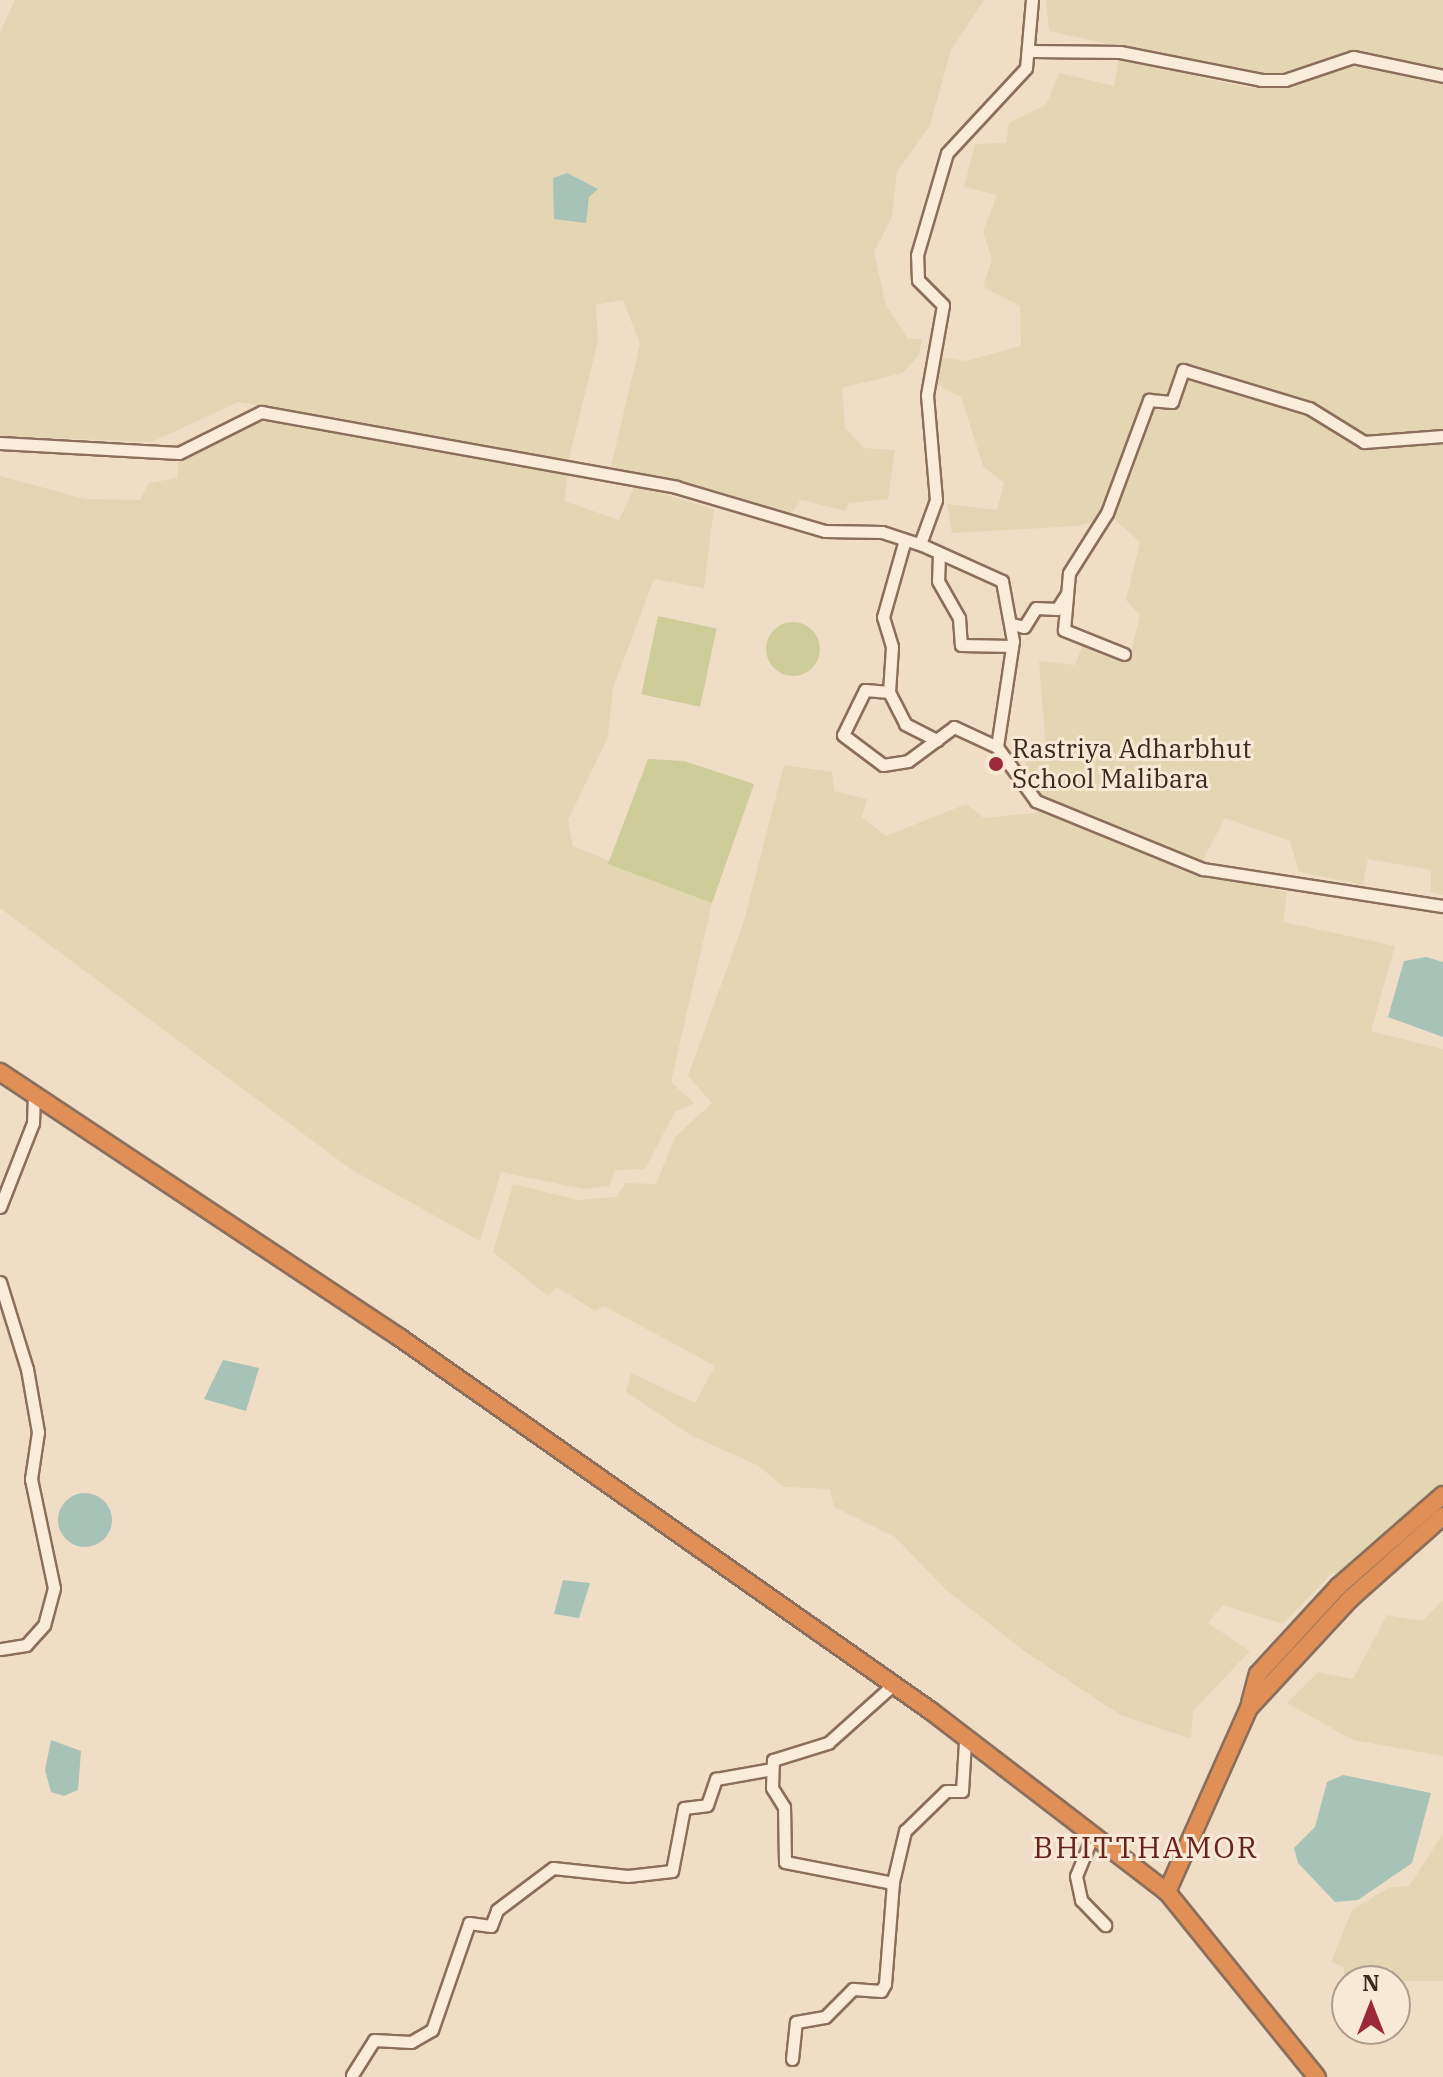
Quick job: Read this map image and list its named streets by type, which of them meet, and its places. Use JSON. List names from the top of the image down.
{
  "districts": ["BHITTHAMOR"],
  "places": ["Rastriya Adharbhut School Malibara"],
  "north": "top"
}
